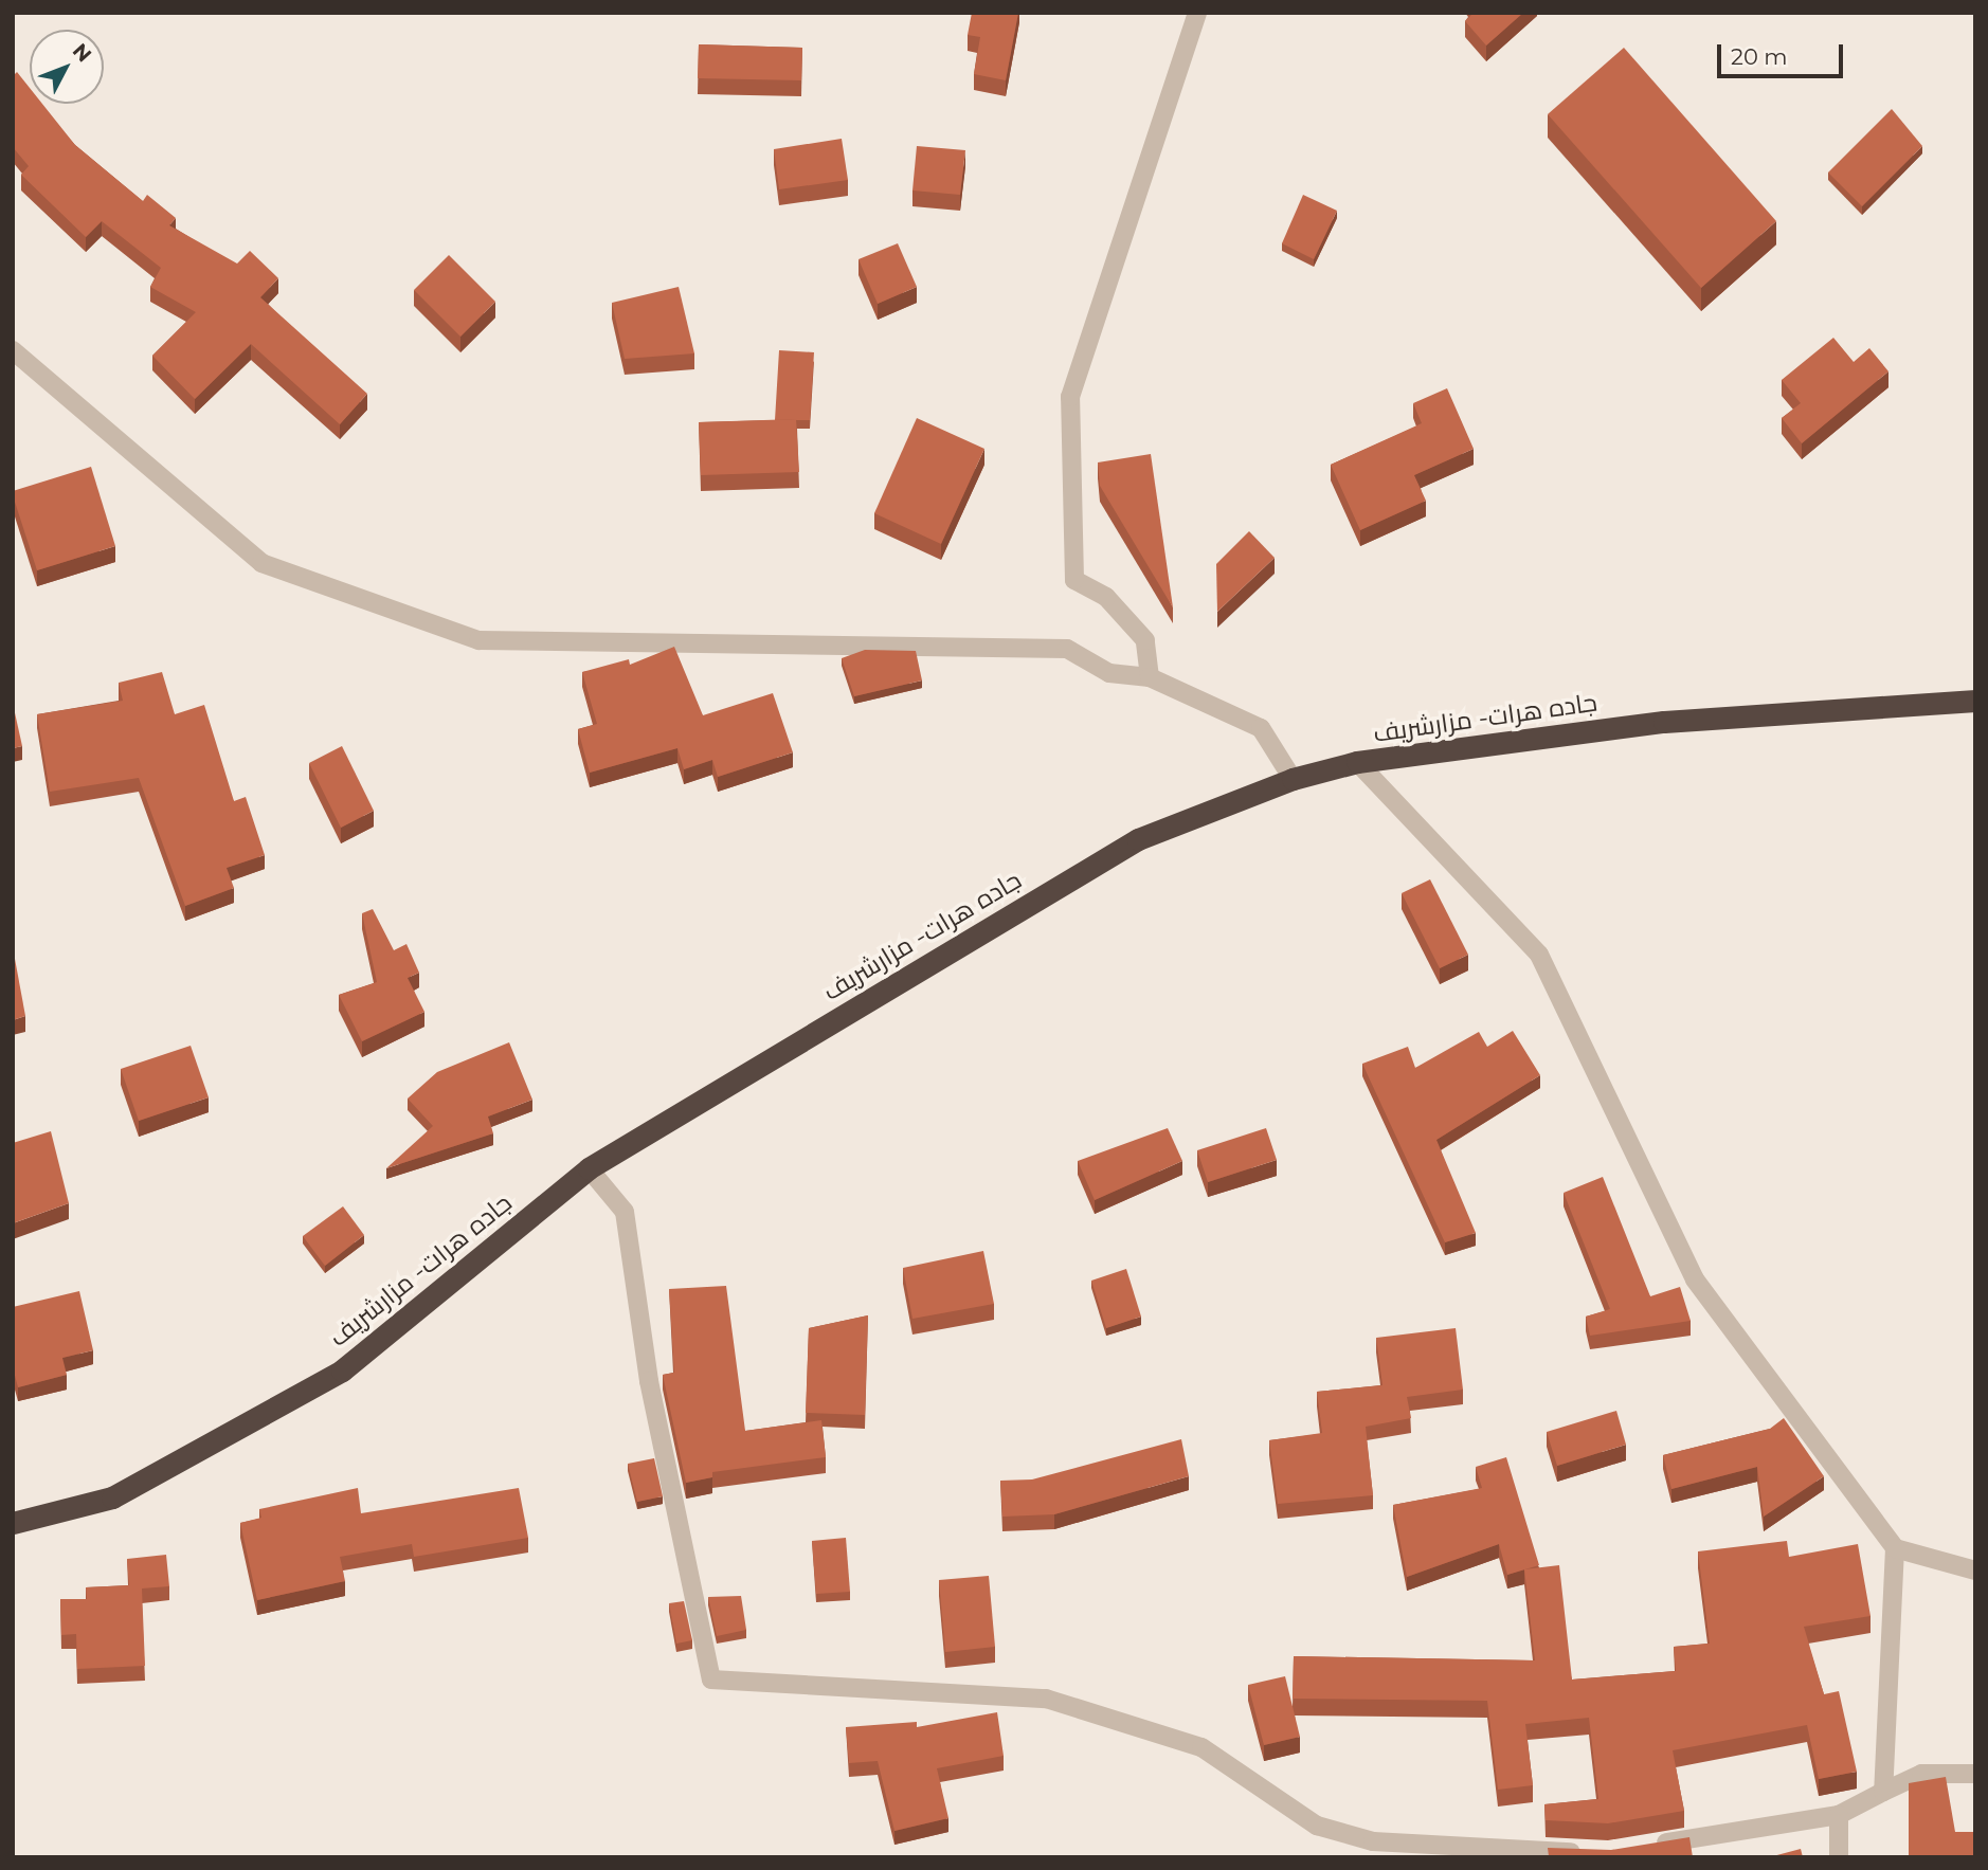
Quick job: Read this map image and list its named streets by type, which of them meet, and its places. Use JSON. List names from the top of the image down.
{
  "streets": {
    "highway": ["جاده هرات- مزارشریف"]
  },
  "scale_bar": "20 m",
  "north": "top right"
}
